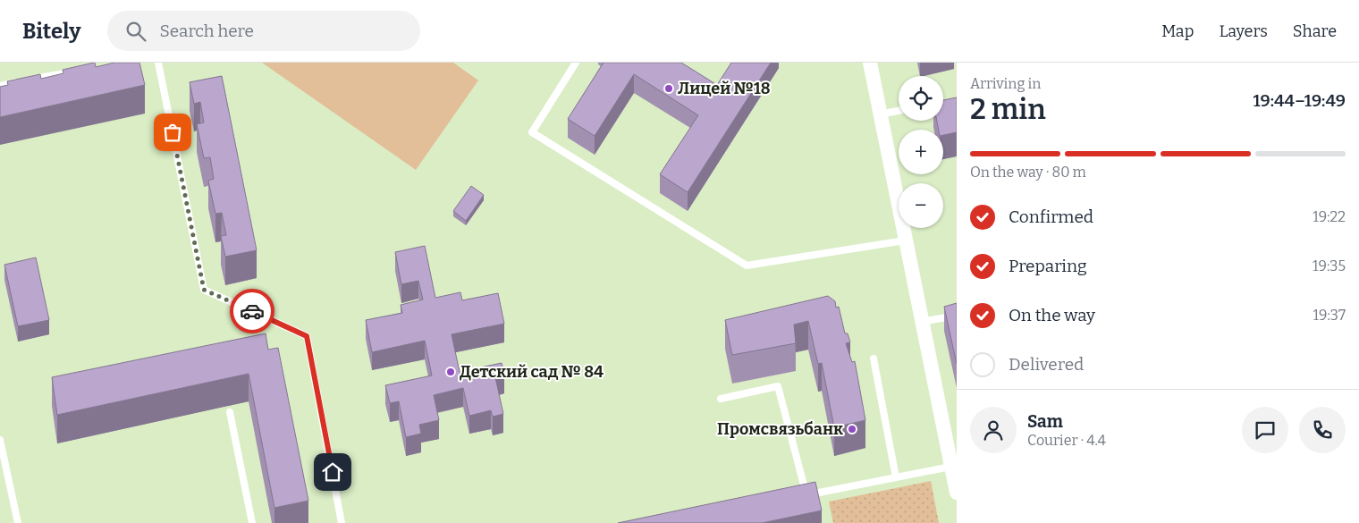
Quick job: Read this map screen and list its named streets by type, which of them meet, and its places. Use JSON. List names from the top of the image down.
{
  "places": ["Лицей №18", "Детский сад № 84", "Промсвязьбанк"],
  "page": {
    "header": "Bitely",
    "search": "Search here",
    "nav": ["Map", "Layers", "Share"],
    "heading": ["2 min", "Arriving in", "19:44–19:49"],
    "panel": ["Sam", "Courier · 4.4"],
    "map_buttons": ["+", "−"],
    "bar": "On the way · 80 m",
    "list": [
      ["Confirmed", "19:22"],
      ["Preparing", "19:35"],
      ["On the way", "19:37"],
      "Delivered"
    ]
  }
}
